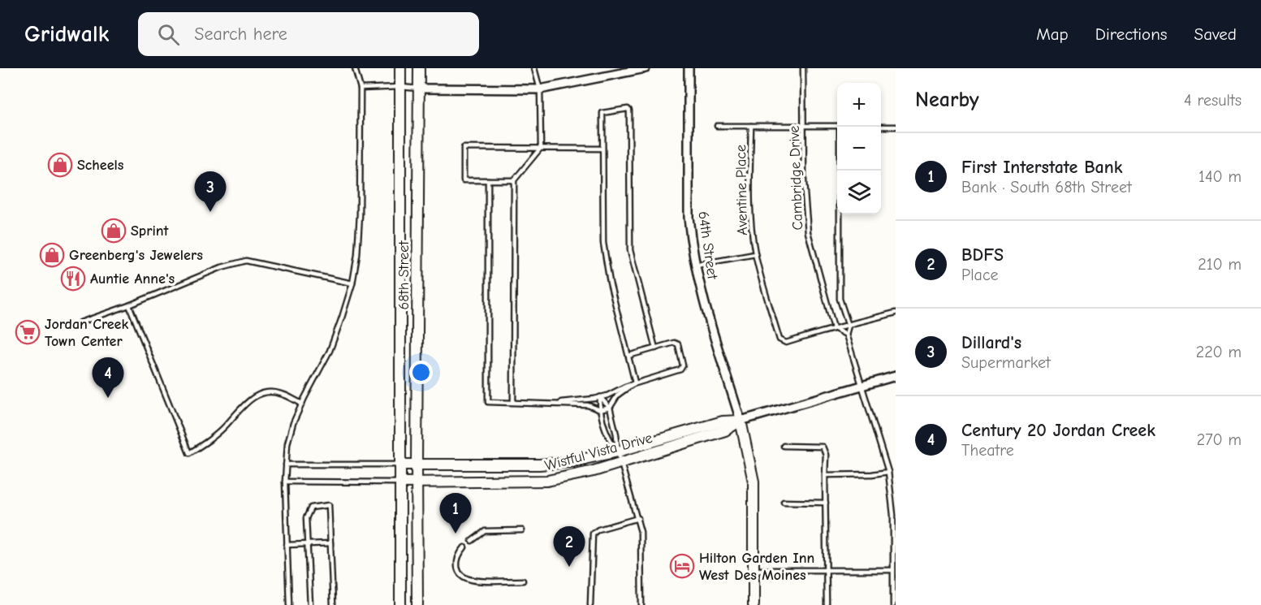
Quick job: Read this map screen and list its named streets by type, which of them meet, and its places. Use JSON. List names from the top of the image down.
{
  "streets": {
    "street": ["64th Street", "68th Street", "Wistful Vista Drive"],
    "lane": ["Cambridge Drive", "Aventine Place"]
  },
  "crossings": [
    ["Cambridge Drive", "Aventine Place"],
    ["Aventine Place", "64th Street"],
    ["64th Street", "Wistful Vista Drive"],
    ["68th Street", "Wistful Vista Drive"]
  ],
  "places": {
    "shop": ["Scheels", "Sprint", "Greenberg's Jewelers"],
    "restaurant": ["Auntie Anne's"],
    "supermarket": ["Jordan Creek Town Center"],
    "hotel": ["Hilton Garden Inn West Des Moines"]
  },
  "page": {
    "header": "Gridwalk",
    "search": "Search here",
    "nav": ["Map", "Directions", "Saved"],
    "heading": ["Nearby", "4 results"],
    "map_buttons": ["+", "−"],
    "list": [
      {
        "mark": "1",
        "name": "First Interstate Bank",
        "note": "Bank · South 68th Street",
        "value": "140 m"
      },
      {
        "mark": "2",
        "name": "BDFS",
        "note": "Place",
        "value": "210 m"
      },
      {
        "mark": "3",
        "name": "Dillard's",
        "note": "Supermarket",
        "value": "220 m"
      },
      {
        "mark": "4",
        "name": "Century 20 Jordan Creek",
        "note": "Theatre",
        "value": "270 m"
      }
    ],
    "pins": [
      "3",
      "4",
      "1",
      "2"
    ]
  }
}
